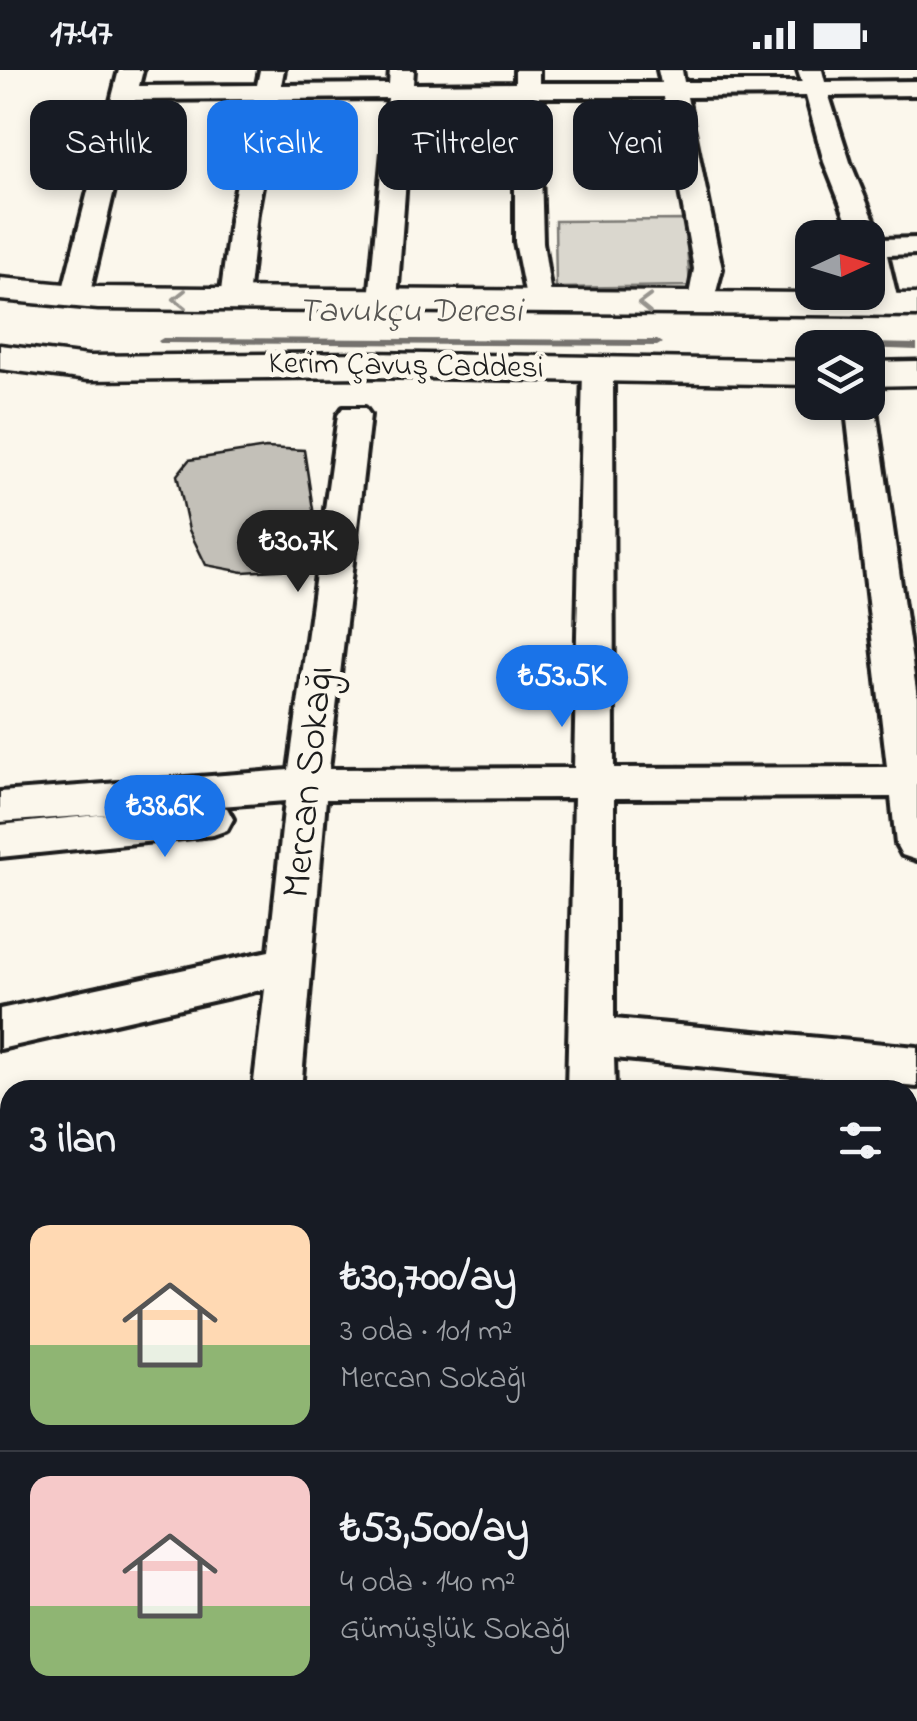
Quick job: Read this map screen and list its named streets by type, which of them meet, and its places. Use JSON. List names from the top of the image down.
{
  "streets": {
    "main road": ["Kerim Çavuş Caddesi"],
    "street": ["Mercan Sokağı"]
  },
  "water": ["Tavukçu Deresi"],
  "north": "right",
  "page": {
    "status": "17:47",
    "chip": [
      "Satılık",
      "Kiralık",
      "Filtreler",
      "Yeni"
    ],
    "price": ["₺30.7K", "₺53.5K", "₺38.6K"],
    "heading": "3 ilan",
    "list": [
      {
        "name": "₺30,700/ay",
        "note": "3 oda · 101 m² · Mercan Sokağı"
      },
      {
        "name": "₺53,500/ay",
        "note": "4 oda · 140 m² · Gümüşlük Sokağı"
      }
    ]
  }
}
